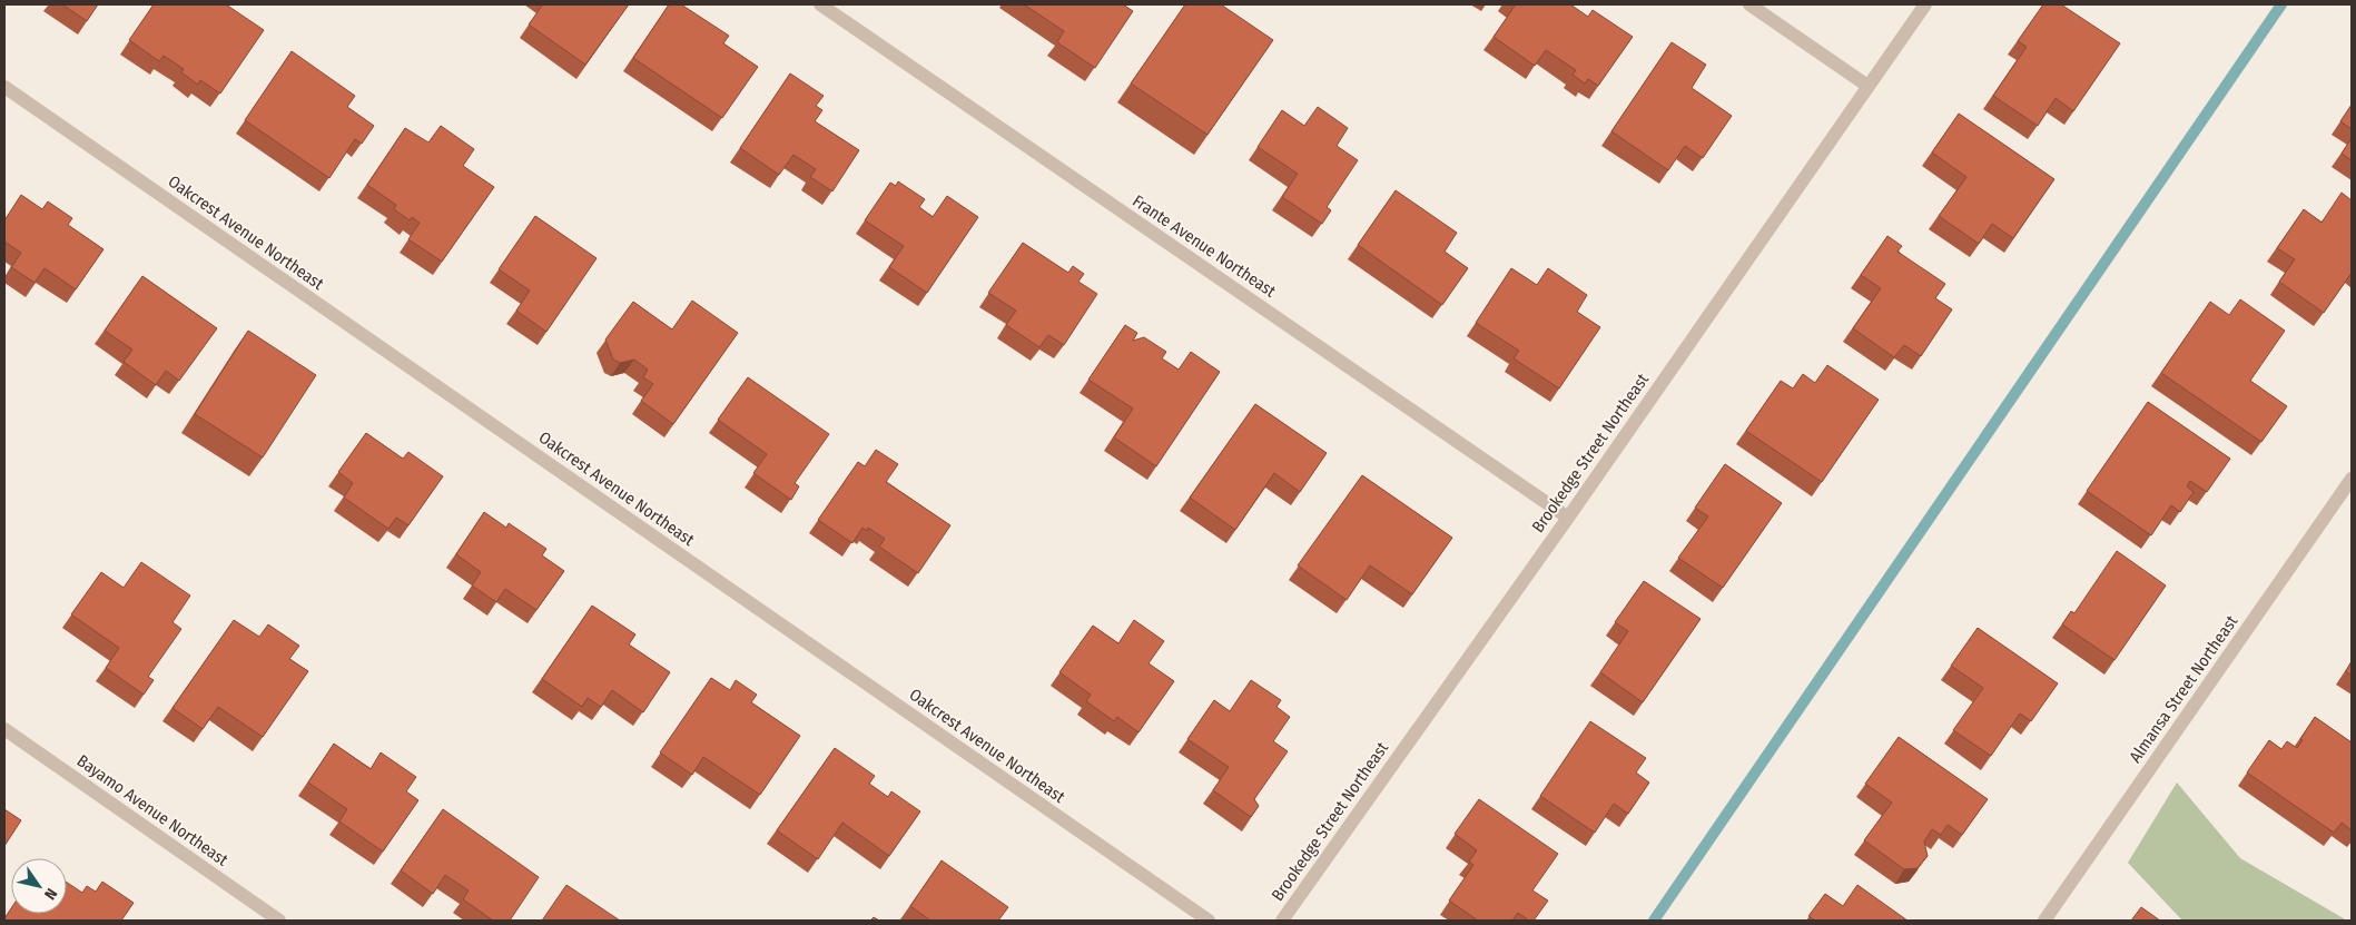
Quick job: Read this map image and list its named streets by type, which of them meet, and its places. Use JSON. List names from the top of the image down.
{
  "streets": {
    "street": [
      "Oakcrest Avenue Northeast",
      "Frante Avenue Northeast",
      "Brookedge Street Northeast",
      "Almansa Street Northeast",
      "Bayamo Avenue Northeast"
    ]
  },
  "crossings": [
    ["Frante Avenue Northeast", "Brookedge Street Northeast"]
  ],
  "north": "bottom right"
}
